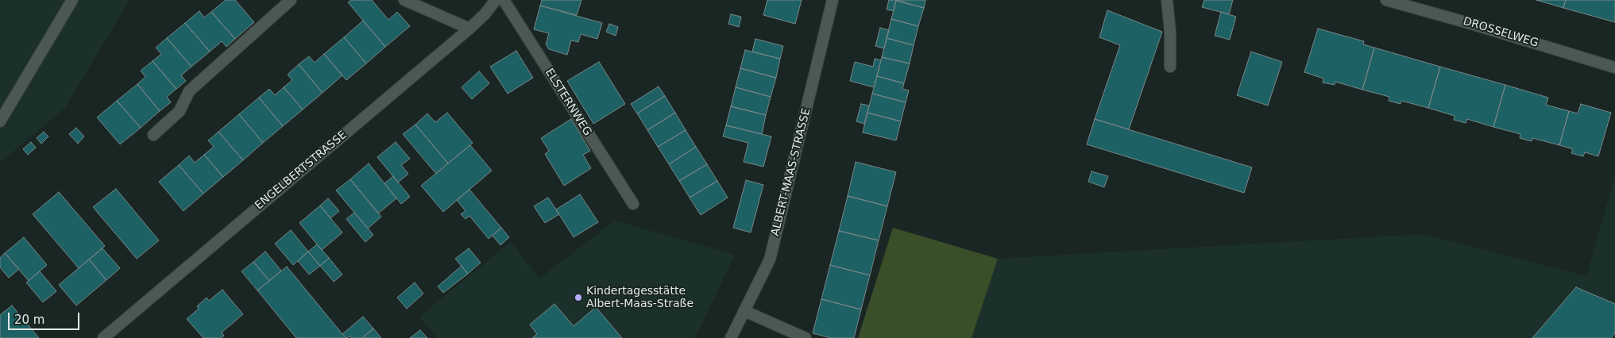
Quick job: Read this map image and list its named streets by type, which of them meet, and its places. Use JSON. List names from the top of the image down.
{
  "streets": {
    "street": [
      "DROSSELWEG",
      "ELSTERNWEG",
      "ENGELBERTSTRASSE",
      "ALBERT-MAAS-STRASSE"
    ]
  },
  "places": ["Kindertagesstätte Albert-Maas-Straße"],
  "scale_bar": "20 m"
}
